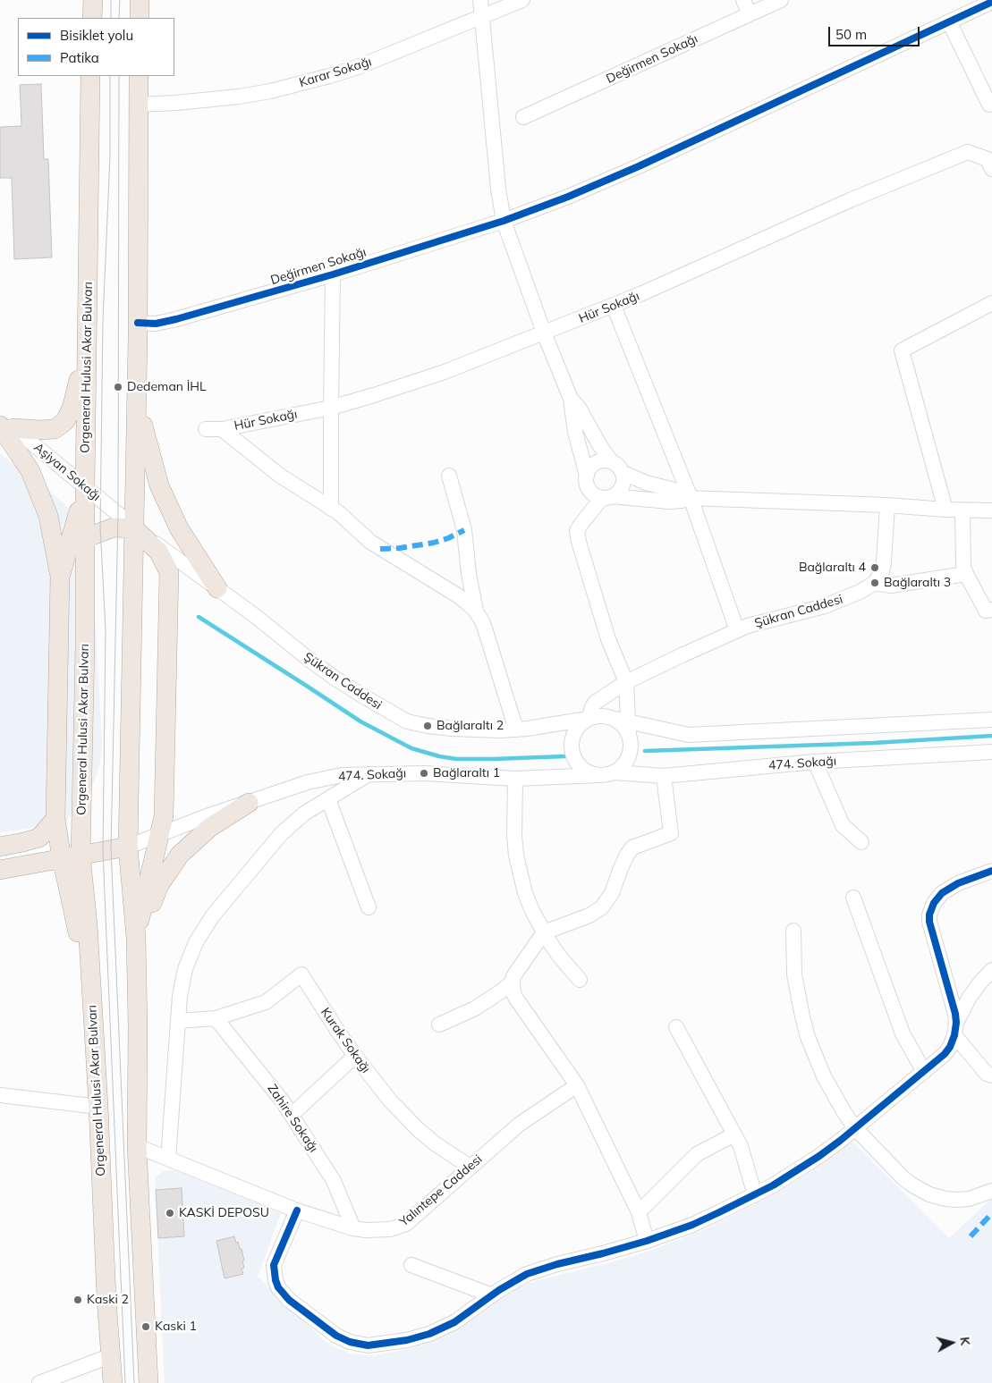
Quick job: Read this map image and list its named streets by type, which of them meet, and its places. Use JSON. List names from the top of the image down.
{
  "streets": {
    "main road": ["Orgeneral Hulusi Akar Bulvarı"],
    "street": [
      "Değirmen Sokağı",
      "Karar Sokağı",
      "Hür Sokağı",
      "Aşiyan Sokağı",
      "Şükran Caddesi",
      "474. Sokağı",
      "Kurak Sokağı",
      "Zahire Sokağı",
      "Yalıntepe Caddesi"
    ]
  },
  "crossings": [
    ["Orgeneral Hulusi Akar Bulvarı", "Aşiyan Sokağı"],
    ["Aşiyan Sokağı", "Şükran Caddesi"],
    ["Şükran Caddesi", "474. Sokağı"],
    ["Kurak Sokağı", "Zahire Sokağı"],
    ["Kurak Sokağı", "Yalıntepe Caddesi"],
    ["Zahire Sokağı", "Yalıntepe Caddesi"]
  ],
  "places": [
    "Dedeman İHL",
    "Bağlaraltı 4",
    "Bağlaraltı 3",
    "Bağlaraltı 2",
    "Bağlaraltı 1",
    "KASKİ DEPOSU",
    "Kaski 2",
    "Kaski 1"
  ],
  "legend": ["Bisiklet yolu", "Patika"],
  "scale_bar": "50 m",
  "north": "right"
}
